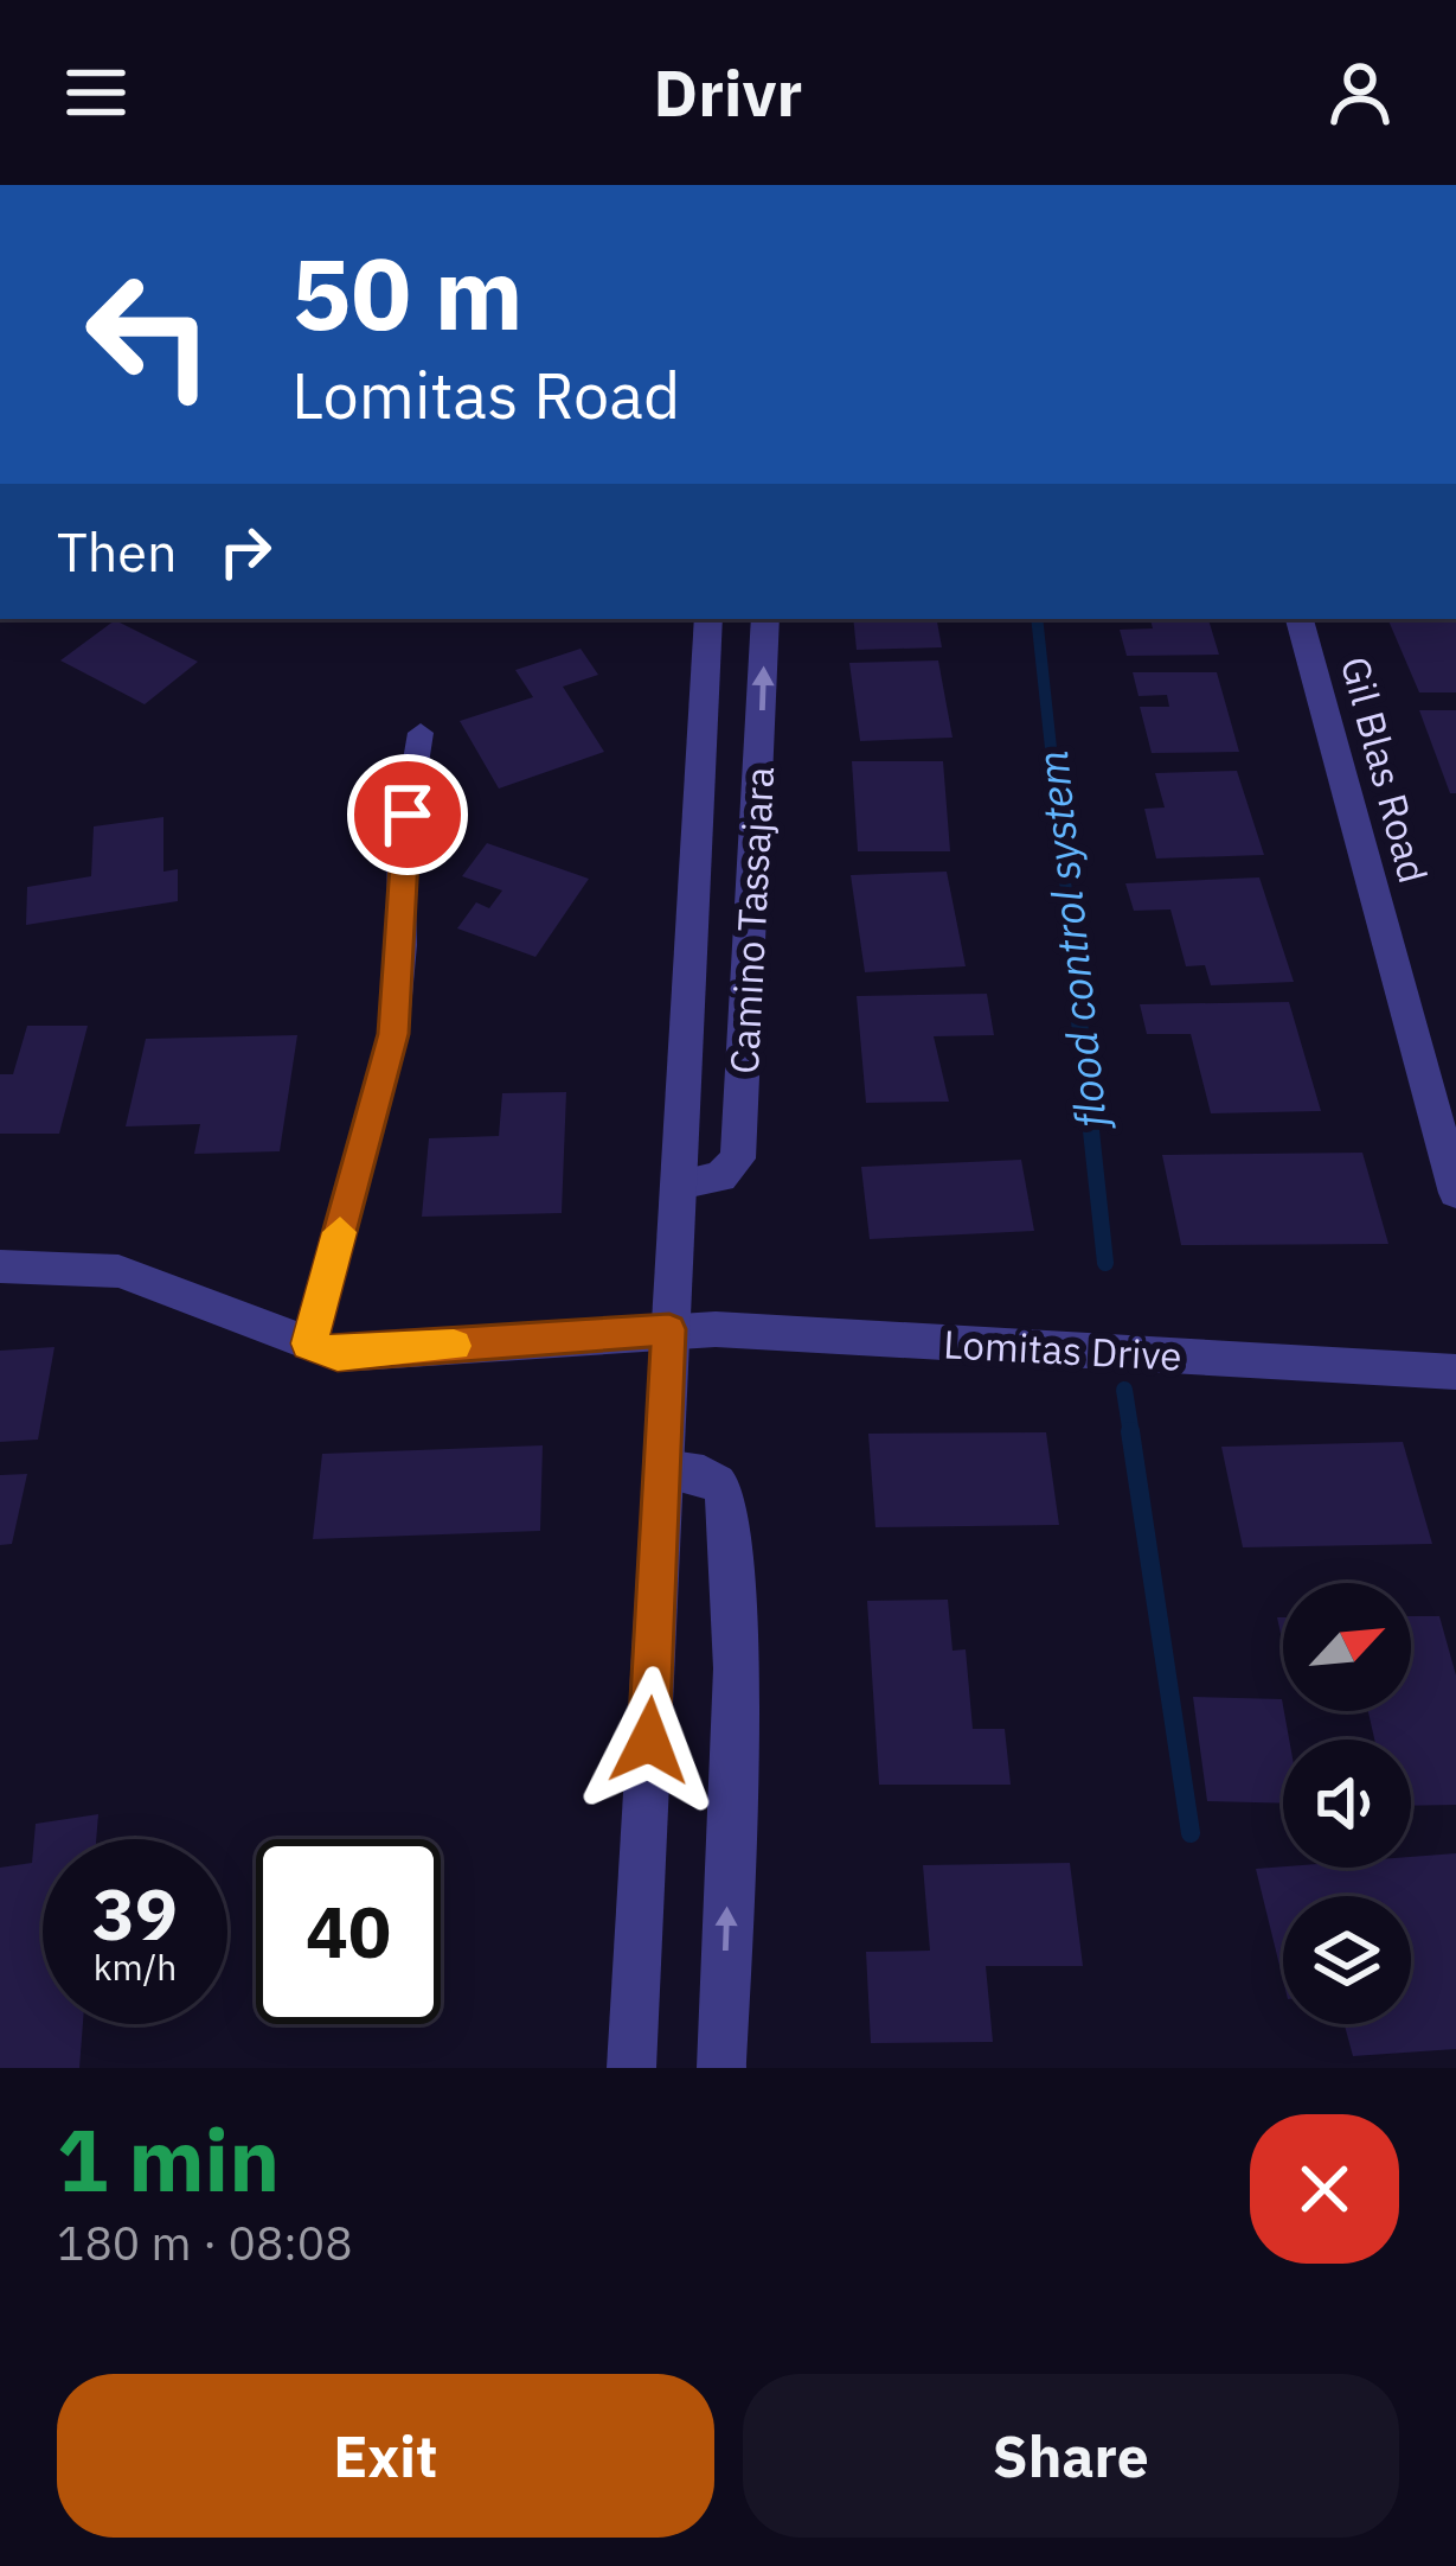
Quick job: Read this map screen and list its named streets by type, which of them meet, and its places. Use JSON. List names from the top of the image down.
{
  "streets": {
    "street": ["Gil Blas Road", "Camino Tassajara", "Lomitas Drive"]
  },
  "crossings": [
    ["Camino Tassajara", "Lomitas Drive"]
  ],
  "water": ["flood control system"],
  "north": "top right",
  "page": {
    "header": "Drivr",
    "turn": ["50 m", "Lomitas Road"],
    "then": "Then",
    "speed": "39 km/h",
    "limit": "40",
    "heading": ["1 min", "180 m · 08:08"],
    "buttons": ["Exit", "Share"]
  }
}
